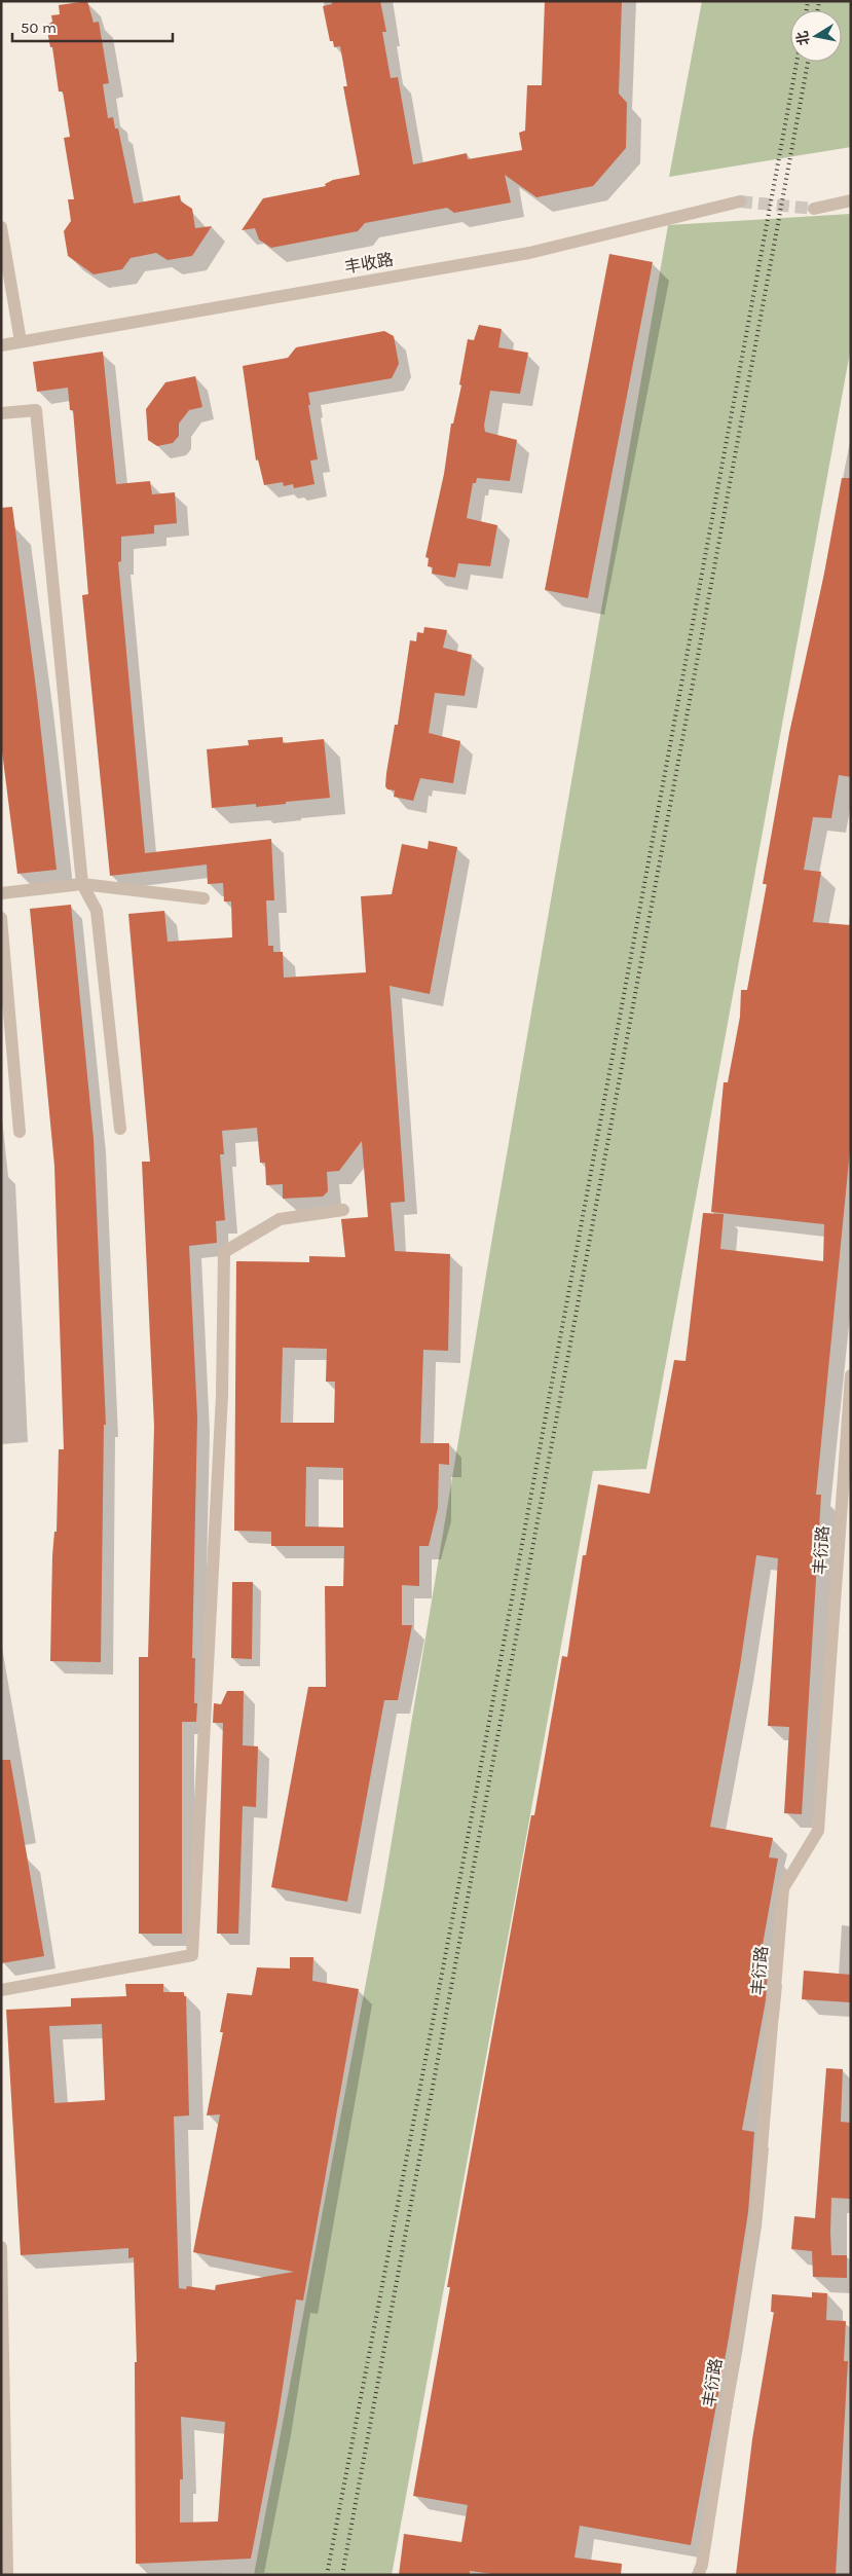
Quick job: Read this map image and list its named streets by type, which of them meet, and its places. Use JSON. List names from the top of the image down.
{
  "streets": {
    "street": ["丰收路", "丰衍路"]
  },
  "scale_bar": "50 m",
  "north": "left"
}
